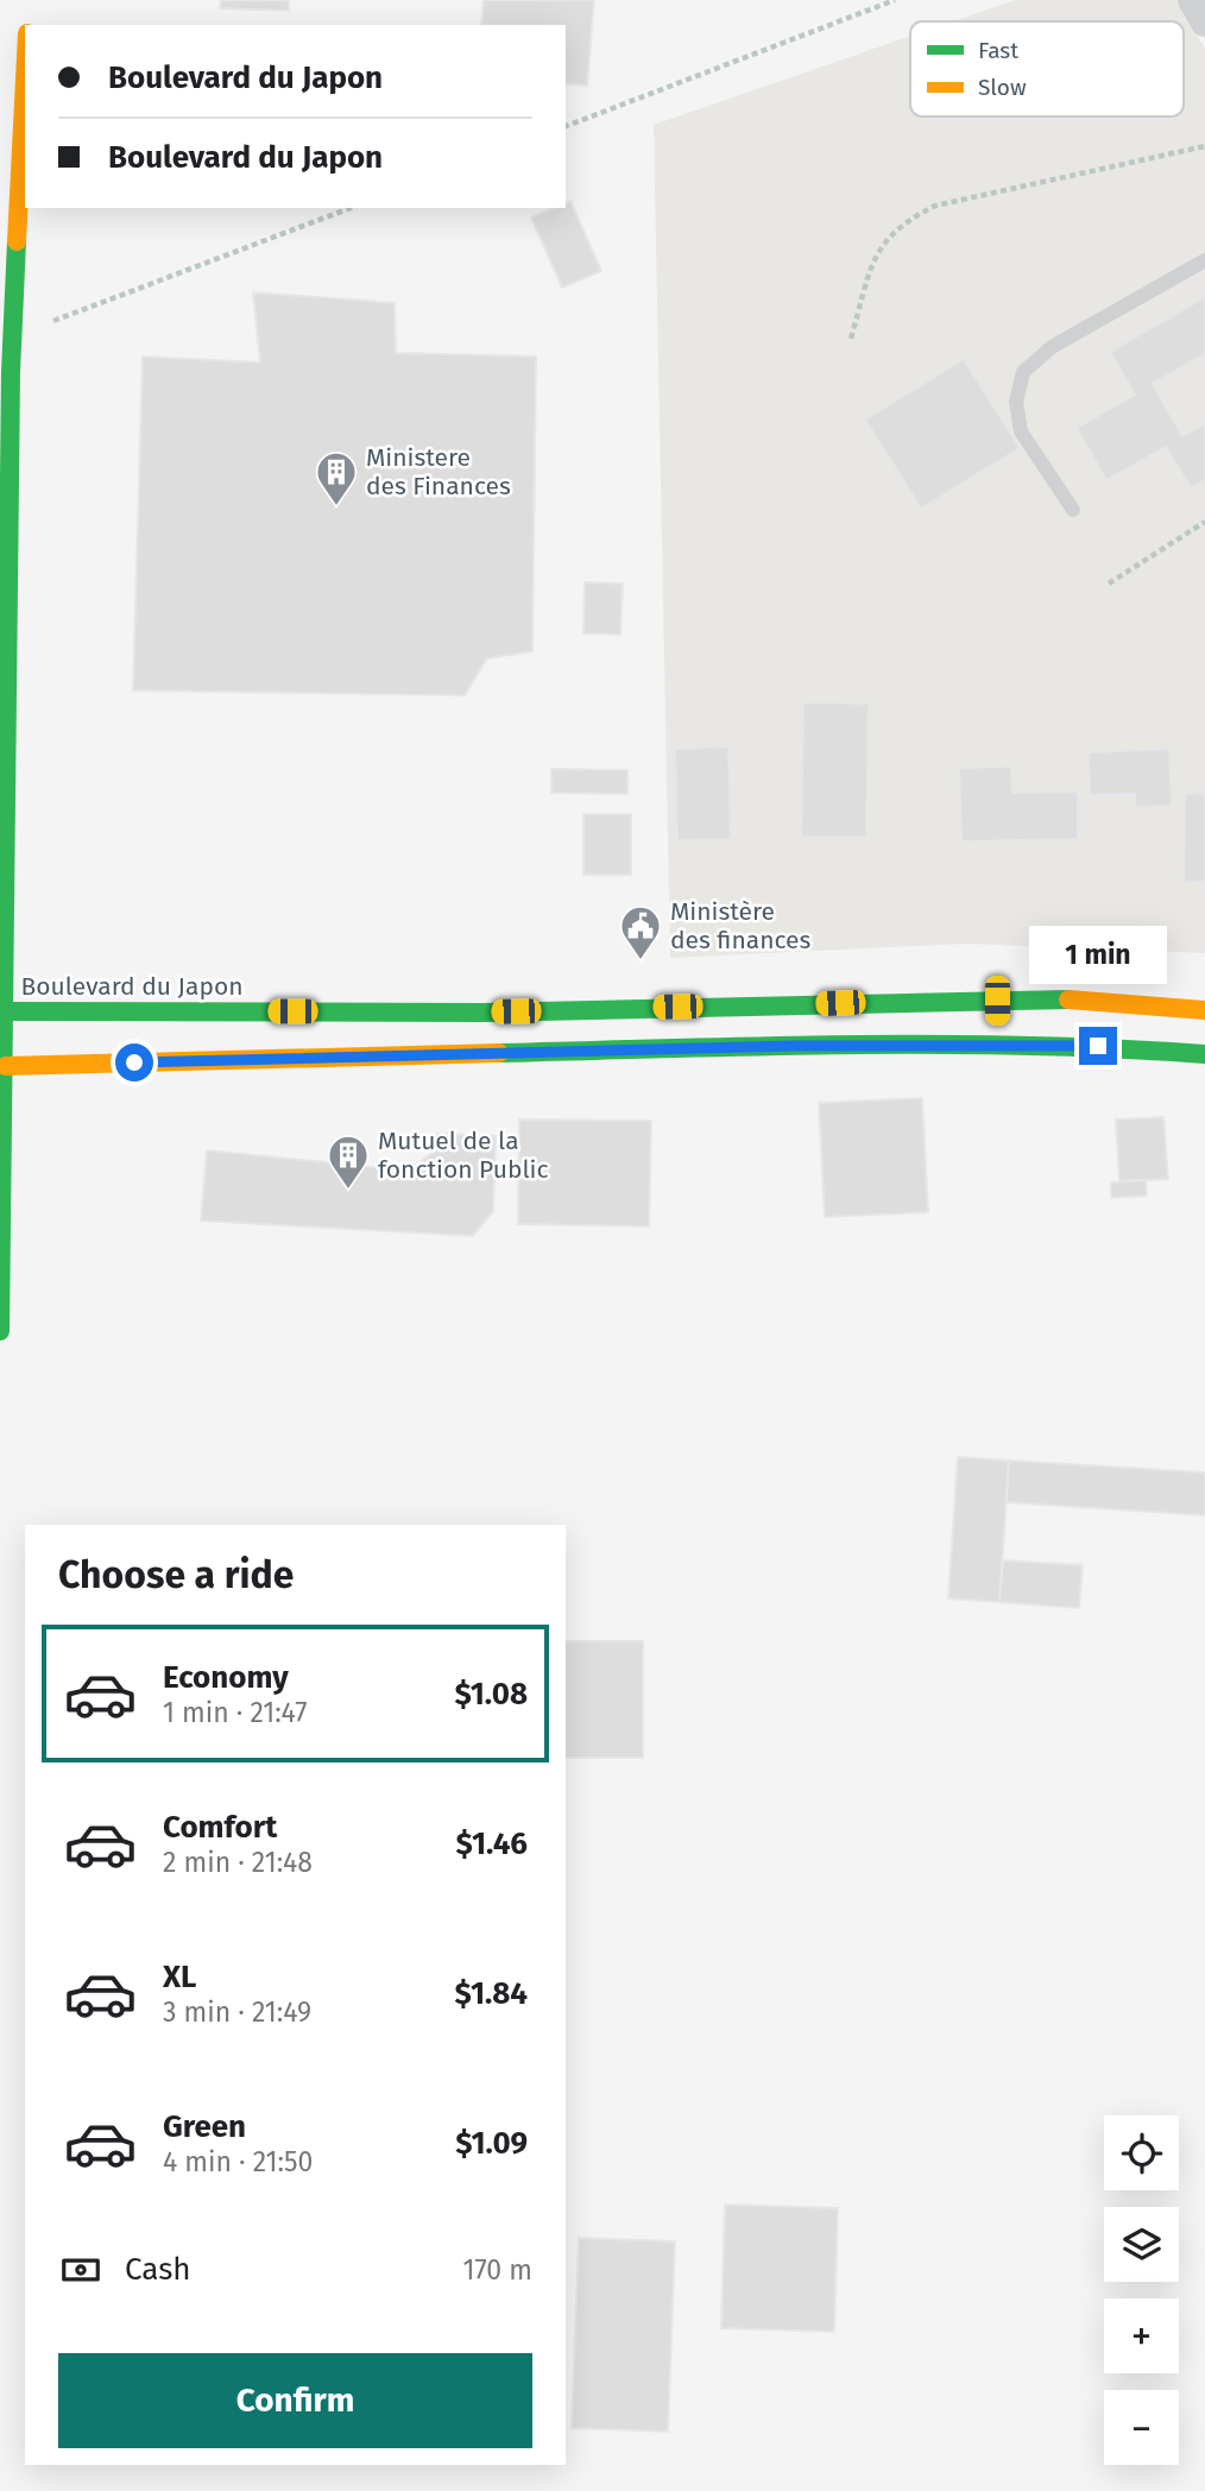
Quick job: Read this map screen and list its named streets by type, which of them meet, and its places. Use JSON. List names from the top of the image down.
{
  "streets": {
    "main road": ["Boulevard du Japon"]
  },
  "places": {
    "building": ["Ministere des Finances", "Mutuel de la fonction Public"],
    "public building": ["Ministère des finances"]
  },
  "legend": ["Fast", "Slow"],
  "page": {
    "banner": ["Boulevard du Japon", "Boulevard du Japon"],
    "bubble": "1 min",
    "heading": "Choose a ride",
    "list": [
      {
        "name": "Economy",
        "note": "1 min · 21:47",
        "value": "$1.08"
      },
      {
        "name": "Comfort",
        "note": "2 min · 21:48",
        "value": "$1.46"
      },
      {
        "name": "XL",
        "note": "3 min · 21:49",
        "value": "$1.84"
      },
      {
        "name": "Green",
        "note": "4 min · 21:50",
        "value": "$1.09"
      }
    ],
    "map_buttons": ["+", "−"],
    "pay": ["Cash", "170 m"],
    "buttons": "Confirm"
  }
}
